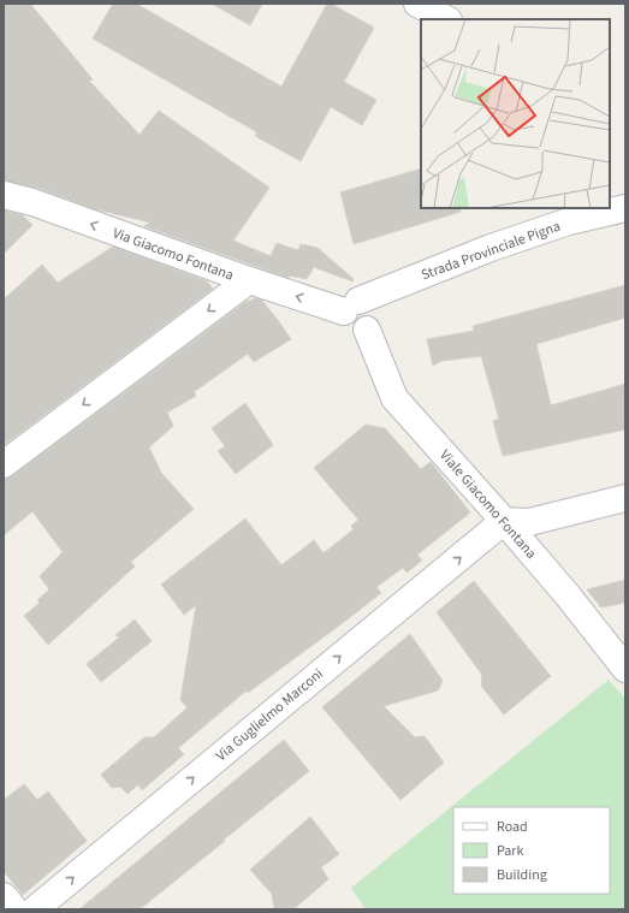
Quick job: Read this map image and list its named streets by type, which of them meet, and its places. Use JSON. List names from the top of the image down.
{
  "streets": {
    "street": [
      "Strada Provinciale Pigna",
      "Via Giacomo Fontana",
      "Viale Giacomo Fontana",
      "Via Guglielmo Marconi"
    ]
  },
  "crossings": [
    ["Strada Provinciale Pigna", "Via Giacomo Fontana"],
    ["Strada Provinciale Pigna", "Viale Giacomo Fontana"],
    ["Via Giacomo Fontana", "Viale Giacomo Fontana"],
    ["Viale Giacomo Fontana", "Via Guglielmo Marconi"]
  ],
  "one_way": ["Via Giacomo Fontana", "Via Guglielmo Marconi"],
  "legend": ["Road", "Park", "Building"]
}
